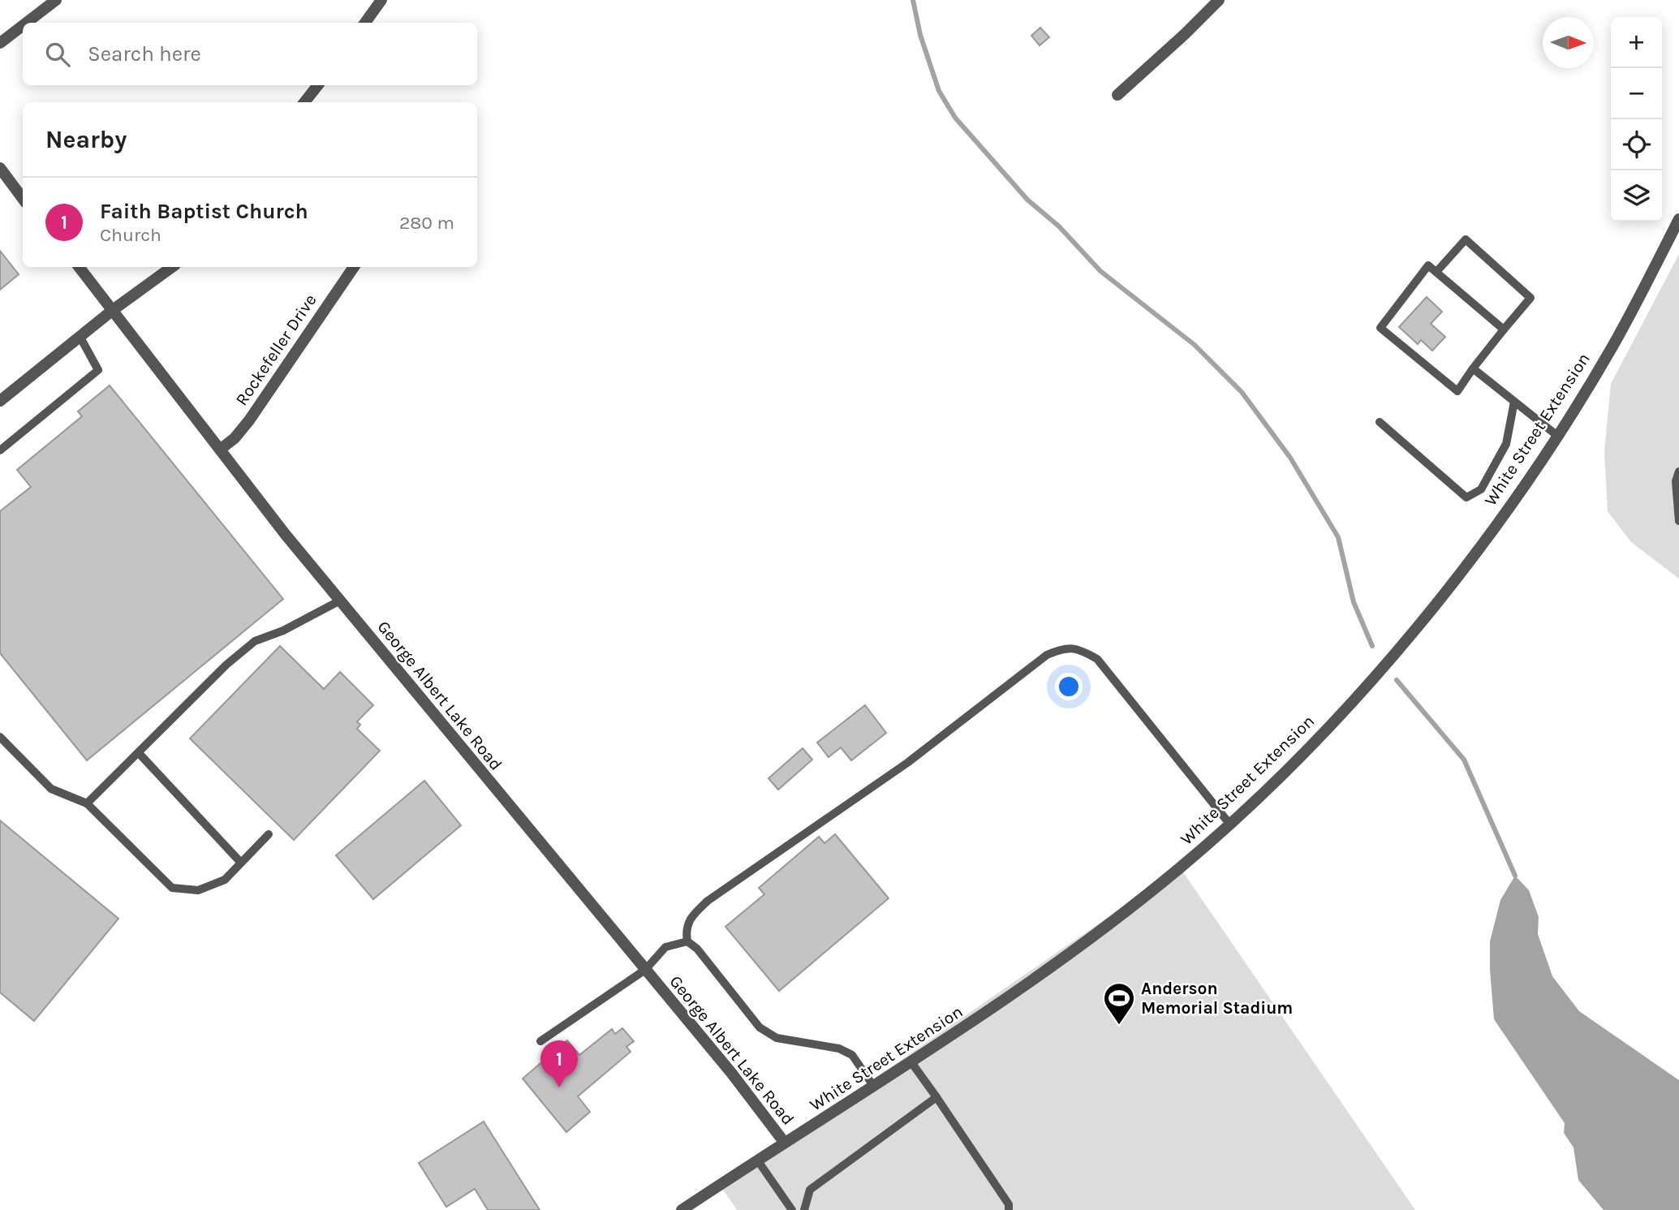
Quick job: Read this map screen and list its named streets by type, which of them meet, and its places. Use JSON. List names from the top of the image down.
{
  "streets": {
    "street": ["Rockefeller Drive", "White Street Extension", "George Albert Lake Road"]
  },
  "crossings": [
    ["Rockefeller Drive", "George Albert Lake Road"],
    ["White Street Extension", "George Albert Lake Road"]
  ],
  "places": {
    "sports": ["Anderson Memorial Stadium"]
  },
  "north": "right",
  "page": {
    "map_buttons": ["+", "−"],
    "search": "Search here",
    "heading": "Nearby",
    "list": [
      {
        "mark": "1",
        "name": "Faith Baptist Church",
        "note": "Church",
        "value": "280 m"
      }
    ],
    "pins": "1"
  }
}
